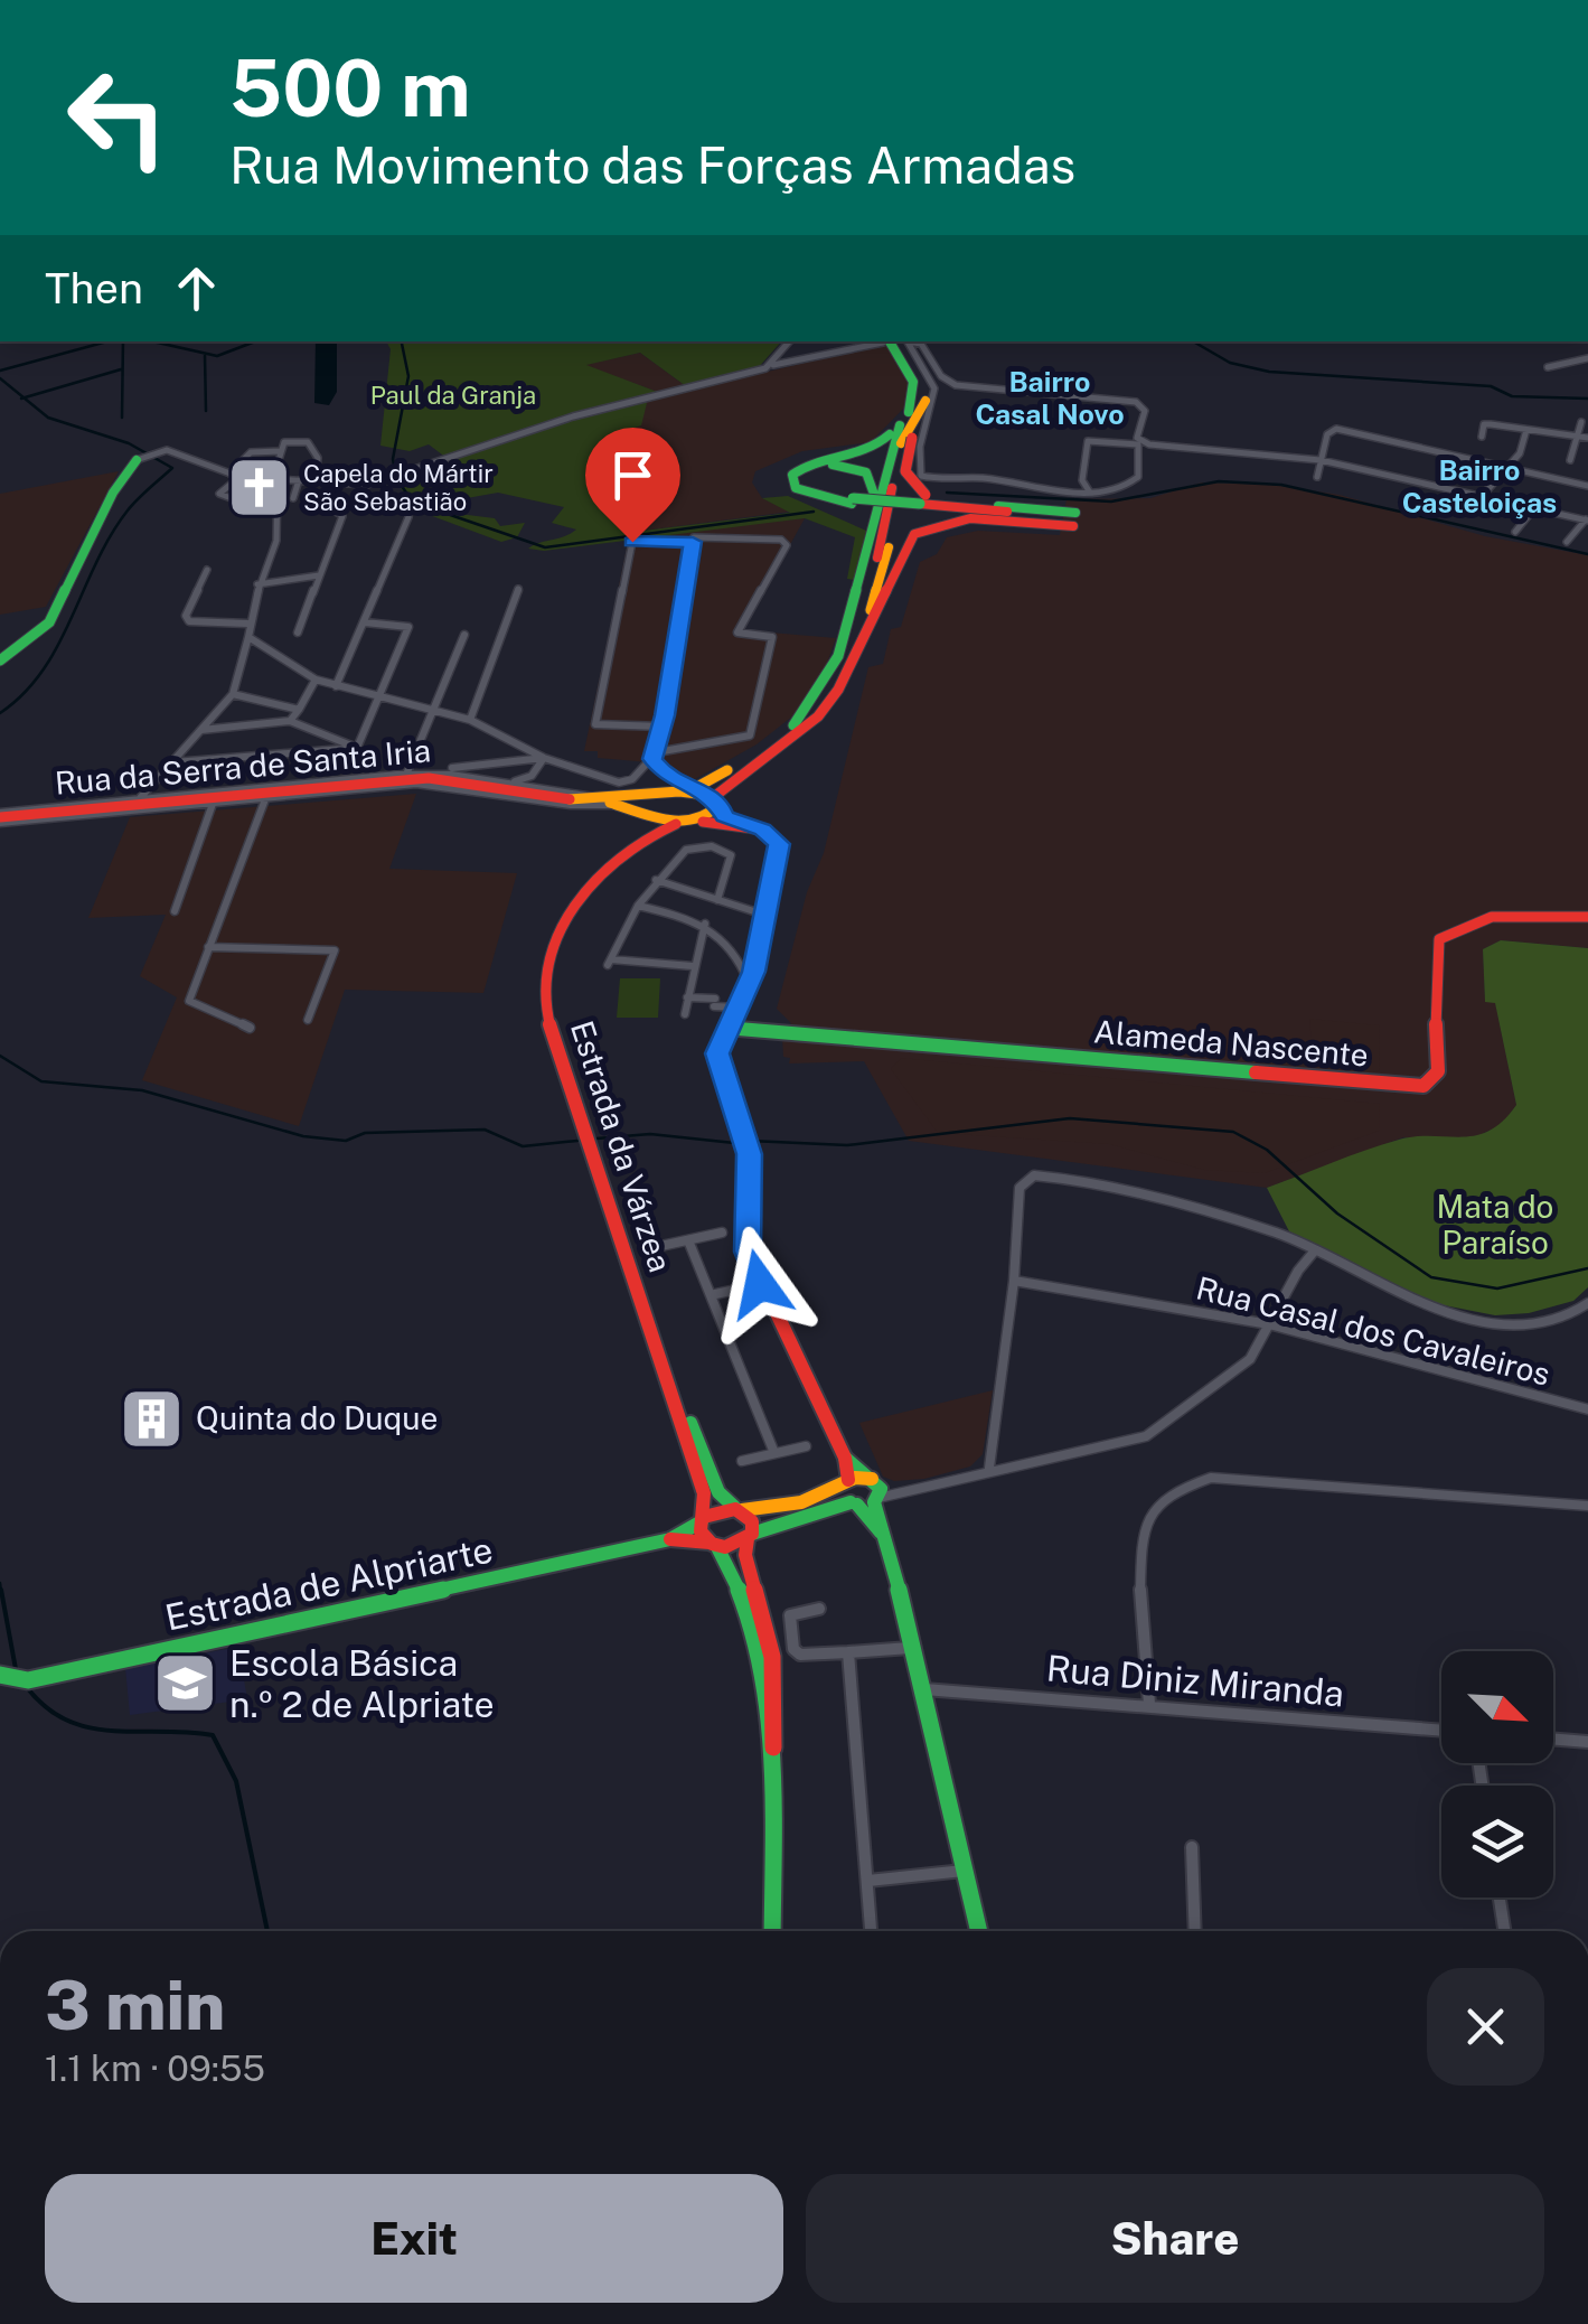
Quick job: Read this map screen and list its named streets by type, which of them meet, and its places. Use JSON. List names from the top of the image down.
{
  "streets": {
    "main road": ["Alameda Nascente", "Estrada da Várzea", "Estrada de Alpriarte"],
    "street": ["Rua da Serra de Santa Iria", "Rua Casal dos Cavaleiros", "Rua Diniz Miranda"]
  },
  "crossings": [
    ["Estrada da Várzea", "Estrada de Alpriarte"]
  ],
  "districts": ["Bairro Casal Novo", "Bairro Casteloiças"],
  "parks": ["Paul da Granja", "Mata do Paraíso"],
  "places": {
    "church": ["Capela do Mártir São Sebastião"],
    "building": ["Quinta do Duque"],
    "school or university": ["Escola Básica n.º 2 de Alpriate"]
  },
  "north": "bottom right",
  "page": {
    "turn": ["500 m", "Rua Movimento das Forças Armadas"],
    "then": "Then",
    "heading": ["3 min", "1.1 km · 09:55"],
    "buttons": ["Exit", "Share"]
  }
}
